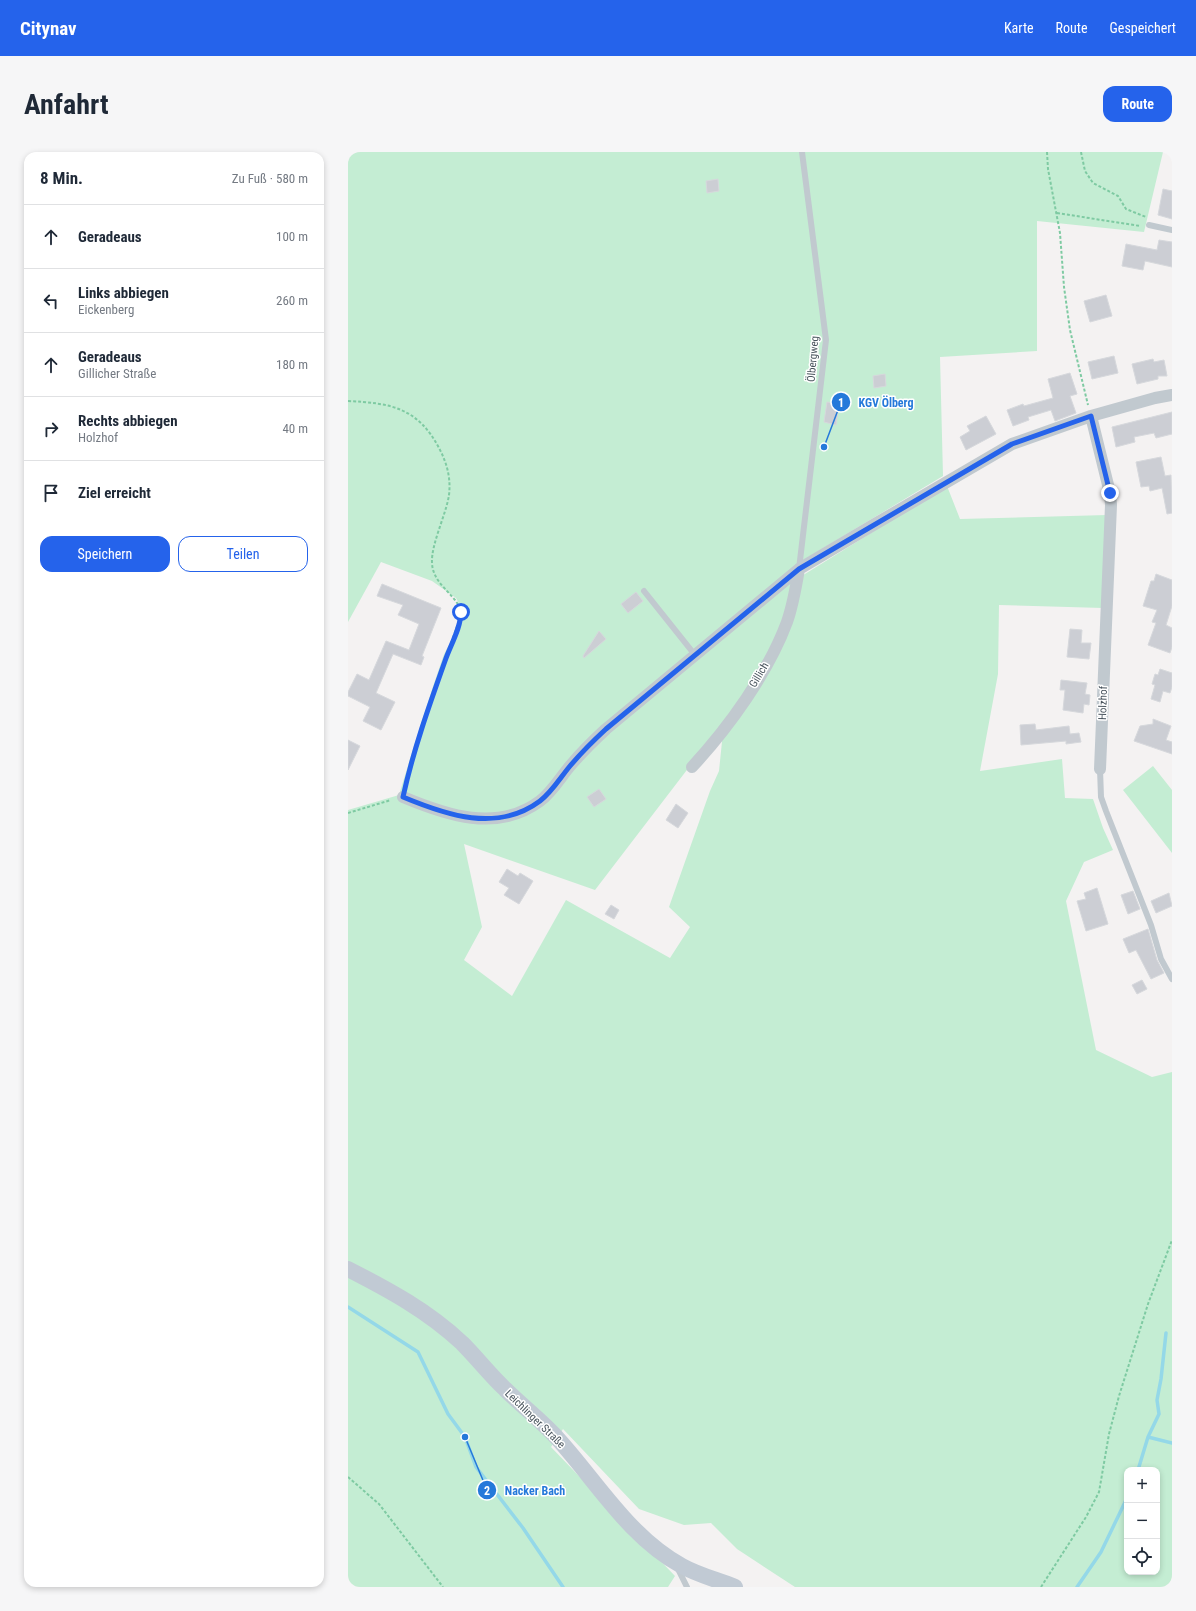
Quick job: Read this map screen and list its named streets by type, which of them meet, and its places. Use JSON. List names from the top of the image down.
{
  "streets": {
    "main road": ["Leichlinger Straße"],
    "street": ["Gillich", "Holzhof"],
    "lane": ["Ölbergweg"]
  },
  "crossings": [
    ["Ölbergweg", "Gillich"]
  ],
  "places": ["KGV Ölberg", "Nacker Bach"],
  "page": {
    "header": "Citynav",
    "nav": ["Karte", "Route", "Gespeichert"],
    "buttons": [
      "Route",
      ["Speichern", "Teilen"]
    ],
    "title": "Anfahrt",
    "heading": ["8 Min.", "Zu Fuß · 580 m"],
    "list": [
      ["Geradeaus", "100 m"],
      ["Links abbiegen", "Eickenberg", "260 m"],
      ["Geradeaus", "Gillicher Straße", "180 m"],
      ["Rechts abbiegen", "Holzhof", "40 m"],
      "Ziel erreicht"
    ],
    "map_buttons": ["+", "−"]
  }
}
